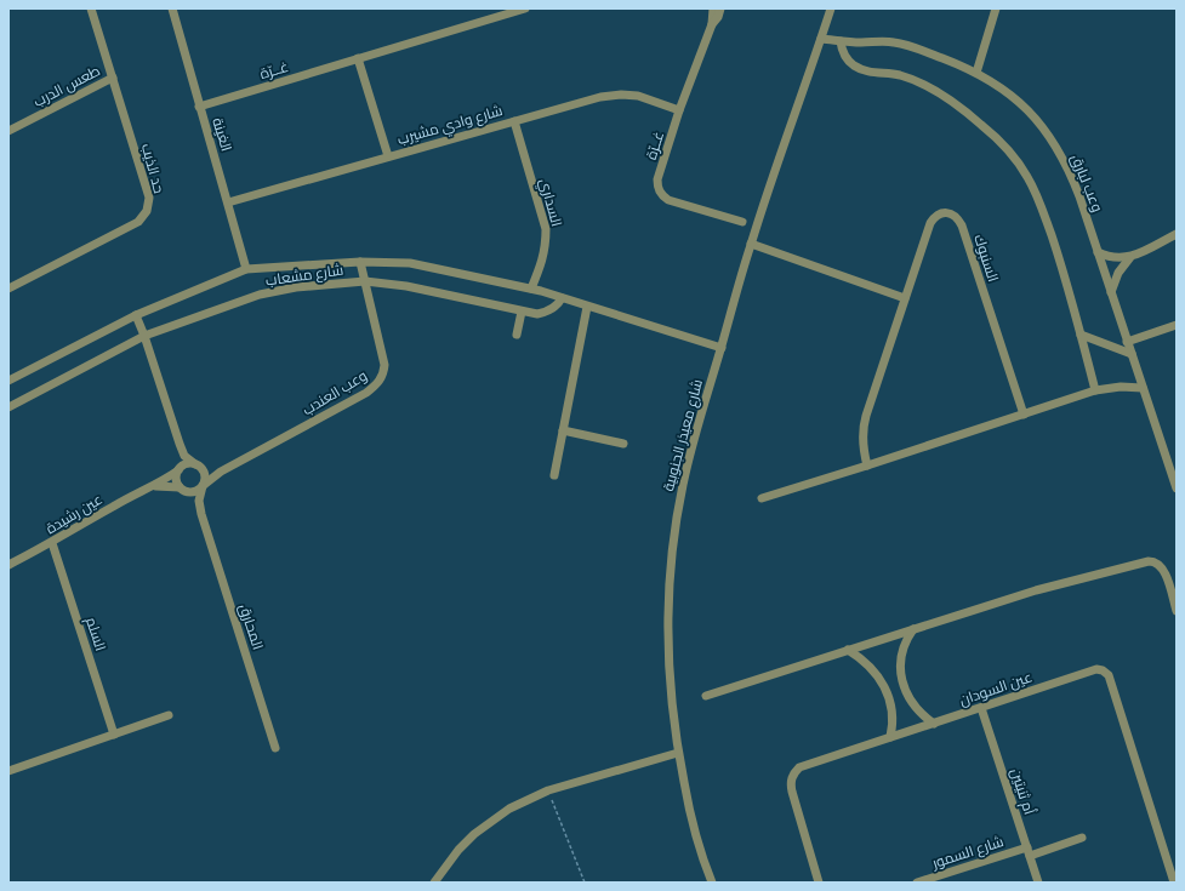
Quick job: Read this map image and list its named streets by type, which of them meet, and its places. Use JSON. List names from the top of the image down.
{
  "streets": {
    "street": [
      "غــرّة",
      "طعس الدرب",
      "شارع وادي مشيرب",
      "الغينة",
      "حد الذيب",
      "وعب لبارق",
      "السداري",
      "السنبوك",
      "شارع مشعاب",
      "وعب العندب",
      "شارع معيذر الجنوبية",
      "عين رشيدة",
      "المحارق",
      "السلم",
      "عين السودان",
      "أم ثنيتين",
      "شارع السمور"
    ]
  },
  "crossings": [
    ["غــرّة", "شارع وادي مشيرب"],
    ["غــرّة", "الغينة"],
    ["طعس الدرب", "حد الذيب"],
    ["شارع وادي مشيرب", "الغينة"],
    ["شارع وادي مشيرب", "السداري"],
    ["الغينة", "شارع مشعاب"],
    ["وعب لبارق", "شارع معيذر الجنوبية"],
    ["السداري", "شارع مشعاب"],
    ["شارع مشعاب", "وعب العندب"],
    ["شارع مشعاب", "شارع معيذر الجنوبية"],
    ["وعب العندب", "عين رشيدة"],
    ["وعب العندب", "المحارق"],
    ["عين رشيدة", "المحارق"],
    ["عين رشيدة", "السلم"],
    ["عين السودان", "أم ثنيتين"],
    ["أم ثنيتين", "شارع السمور"]
  ]
}
